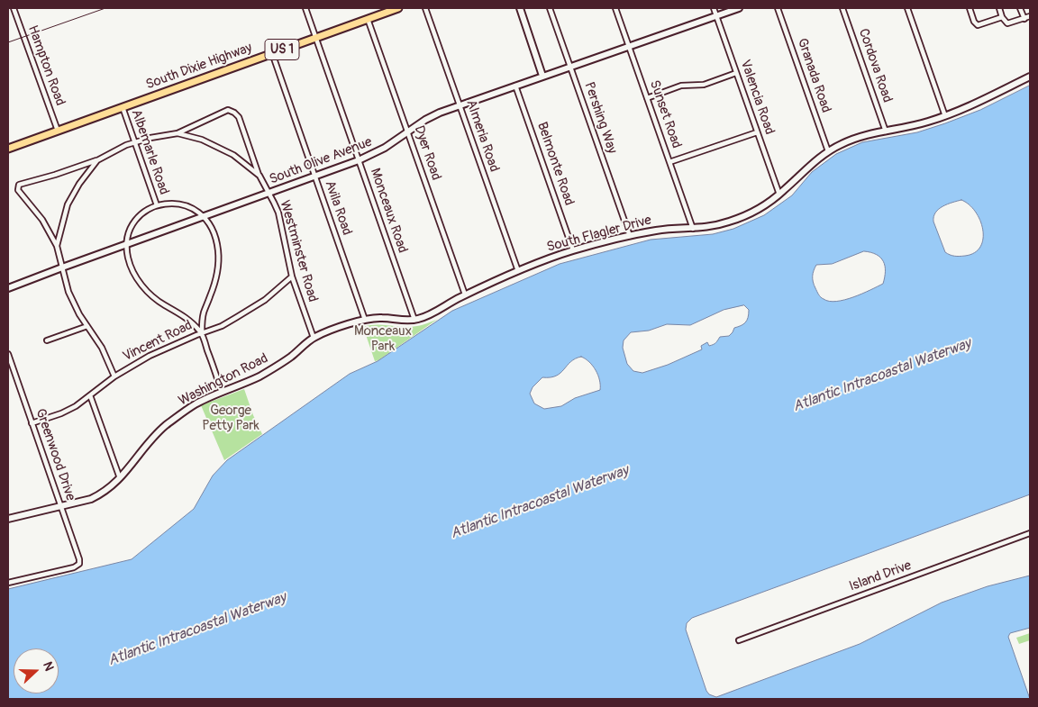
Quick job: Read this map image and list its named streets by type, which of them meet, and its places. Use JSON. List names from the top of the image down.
{
  "streets": {
    "main road": ["US 1", "South Dixie Highway"],
    "street": [
      "Hampton Road",
      "Cordova Road",
      "Granada Road",
      "Valencia Road",
      "Sunset Road",
      "Pershing Way",
      "Almeria Road",
      "Albemarle Road",
      "Dyer Road",
      "South Olive Avenue",
      "Belmonte Road",
      "Avila Road",
      "Monceaux Road",
      "South Flagler Drive",
      "Westminster Road",
      "Vincent Road",
      "Washington Road",
      "Greenwood Drive",
      "Island Drive"
    ]
  },
  "crossings": [
    ["Hampton Road", "South Dixie Highway"],
    ["Cordova Road", "South Flagler Drive"],
    ["South Dixie Highway", "Albemarle Road"],
    ["South Dixie Highway", "Dyer Road"],
    ["South Dixie Highway", "Avila Road"],
    ["South Dixie Highway", "Monceaux Road"],
    ["Granada Road", "South Flagler Drive"],
    ["Valencia Road", "South Olive Avenue"],
    ["Valencia Road", "South Flagler Drive"],
    ["Sunset Road", "South Olive Avenue"],
    ["Sunset Road", "South Flagler Drive"],
    ["Pershing Way", "South Olive Avenue"],
    ["Pershing Way", "South Flagler Drive"],
    ["Almeria Road", "South Olive Avenue"],
    ["Almeria Road", "South Flagler Drive"],
    ["Albemarle Road", "Westminster Road"],
    ["Dyer Road", "South Olive Avenue"],
    ["Dyer Road", "South Flagler Drive"],
    ["South Olive Avenue", "Belmonte Road"],
    ["South Olive Avenue", "Avila Road"],
    ["South Olive Avenue", "Monceaux Road"],
    ["South Olive Avenue", "Westminster Road"],
    ["Belmonte Road", "South Flagler Drive"],
    ["Avila Road", "South Flagler Drive"],
    ["Avila Road", "Washington Road"],
    ["Monceaux Road", "South Flagler Drive"],
    ["South Flagler Drive", "Washington Road"],
    ["Westminster Road", "Vincent Road"],
    ["Westminster Road", "Washington Road"],
    ["Vincent Road", "Greenwood Drive"],
    ["Washington Road", "Greenwood Drive"]
  ],
  "water": ["Atlantic Intracoastal Waterway"],
  "parks": ["Monceaux Park", "George Petty Park"],
  "north": "right"
}
